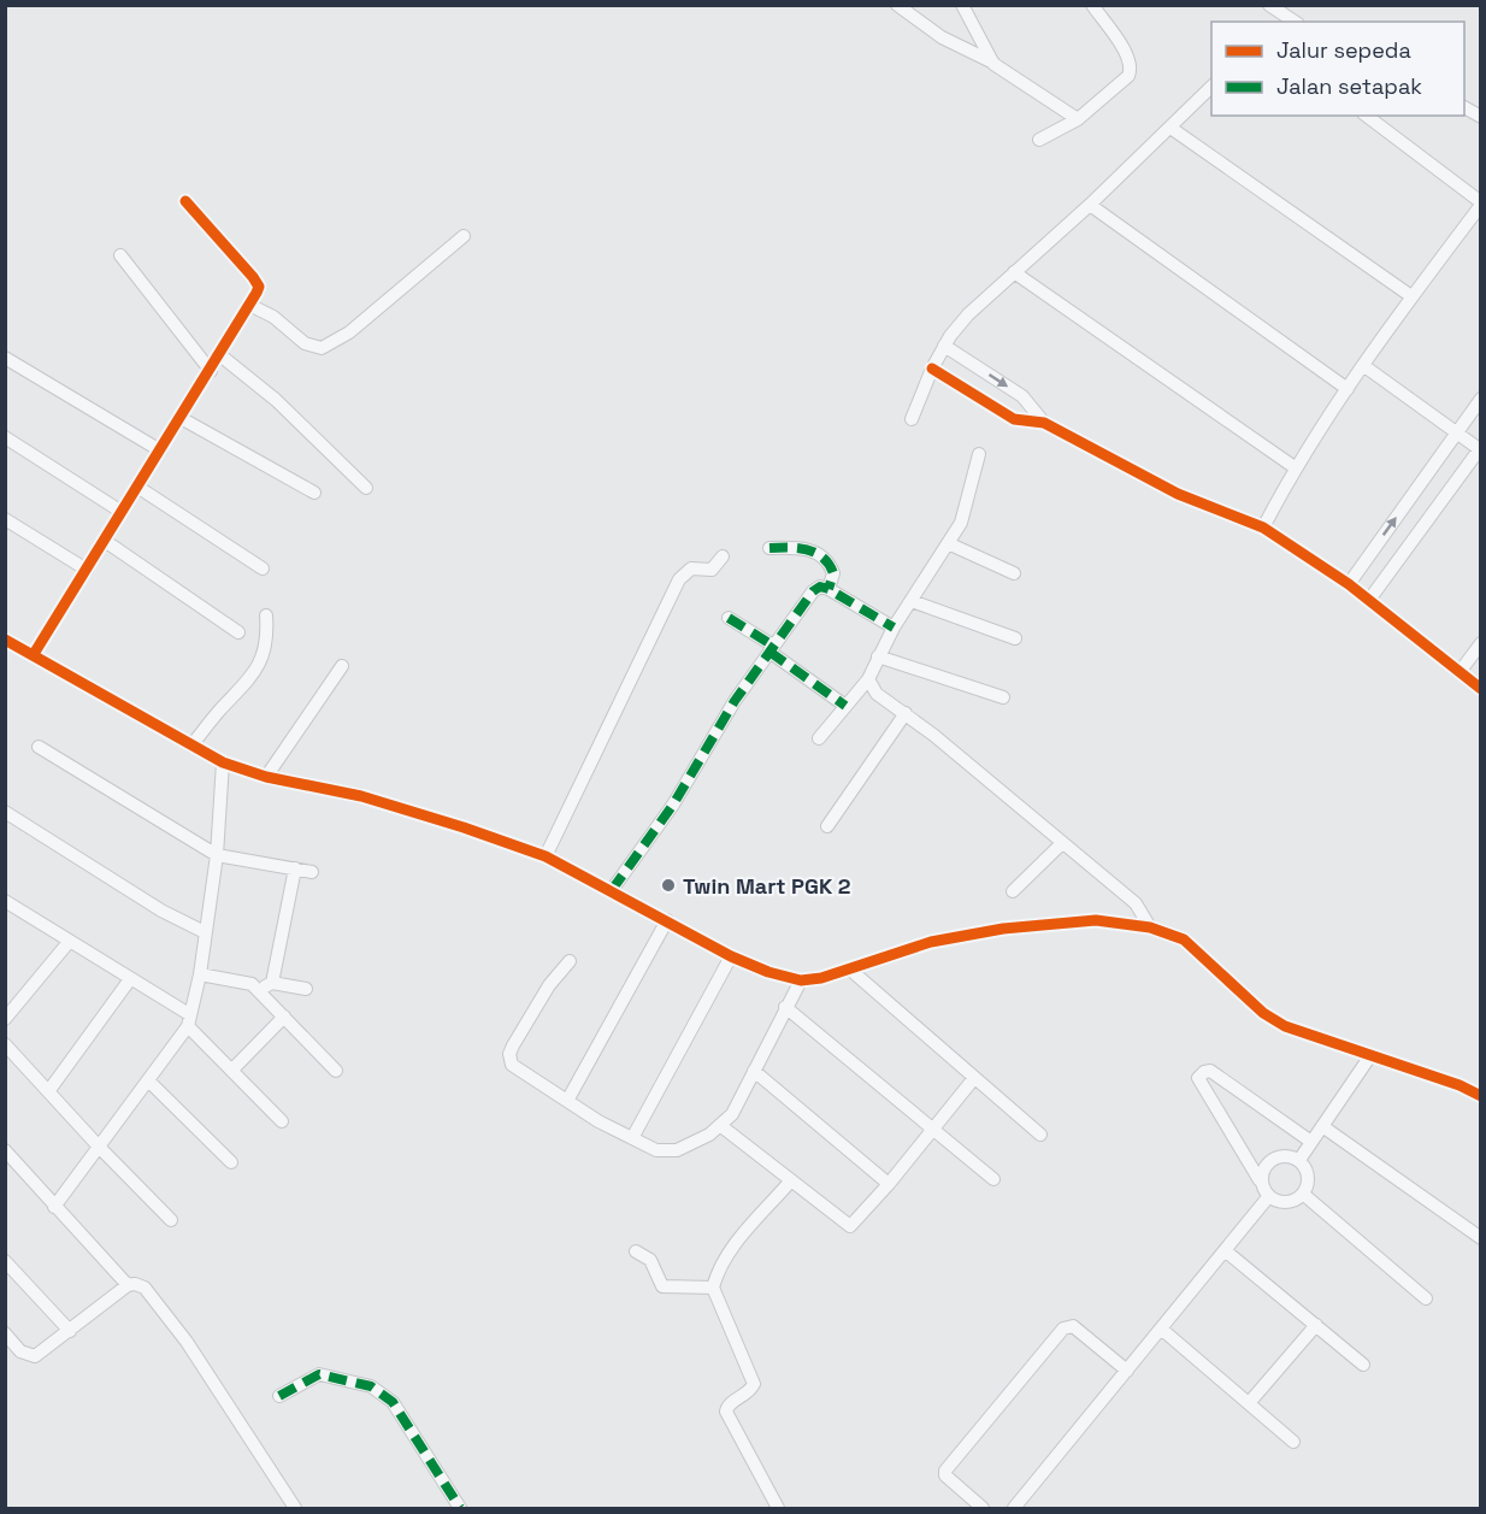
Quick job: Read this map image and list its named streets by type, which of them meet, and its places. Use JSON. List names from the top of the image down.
{
  "places": ["Twin Mart PGK 2"],
  "legend": ["Jalur sepeda", "Jalan setapak"]
}
